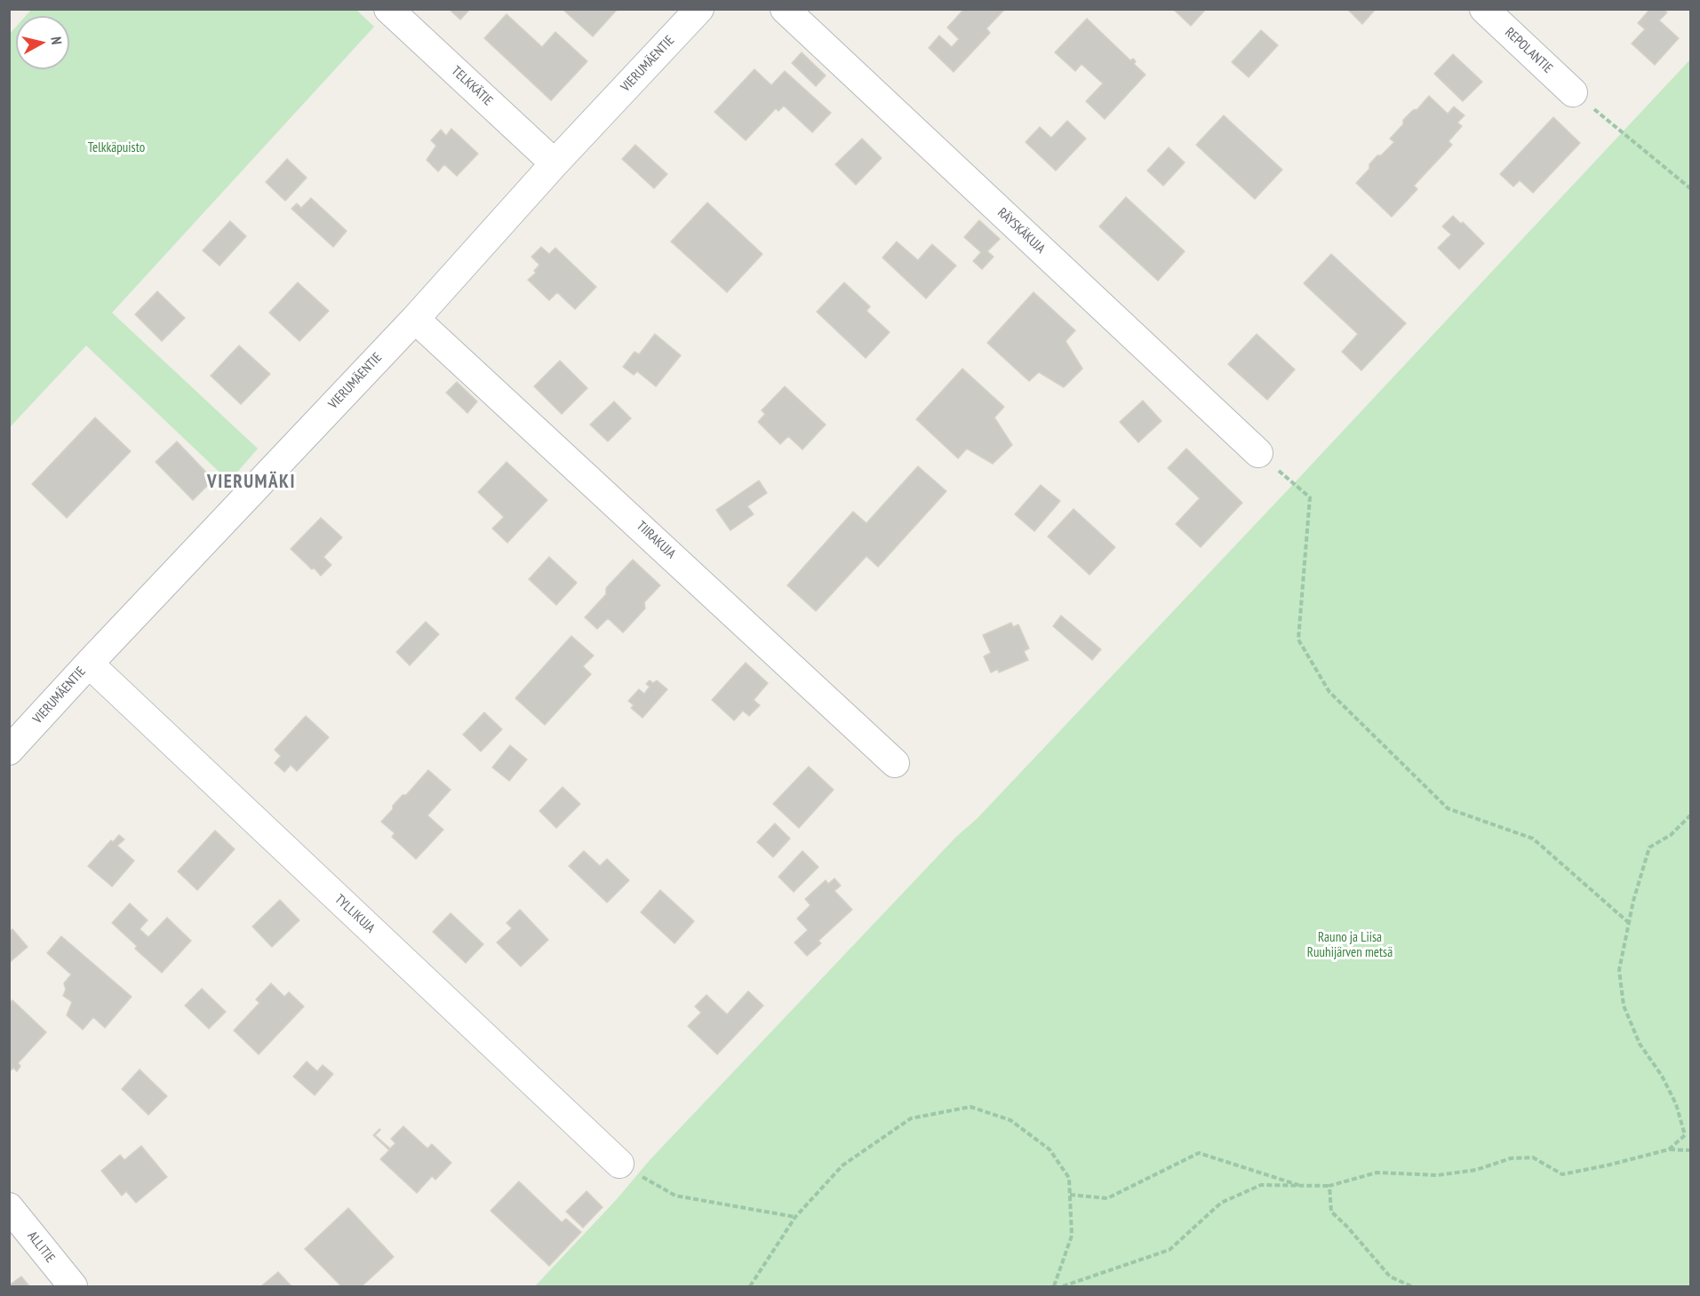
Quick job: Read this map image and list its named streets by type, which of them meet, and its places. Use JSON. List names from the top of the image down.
{
  "streets": {
    "street": [
      "REPOLANTIE",
      "VIERUMÄENTIE",
      "TELKKÄTIE",
      "RÄYSKÄKUJA",
      "TIIRAKUJA",
      "TYLLIKUJA",
      "ALLITIE"
    ]
  },
  "crossings": [
    ["VIERUMÄENTIE", "TELKKÄTIE"],
    ["VIERUMÄENTIE", "TIIRAKUJA"],
    ["VIERUMÄENTIE", "TYLLIKUJA"]
  ],
  "districts": ["VIERUMÄKI"],
  "parks": ["Telkkäpuisto", "Rauno ja Liisa Ruuhijärven metsä"],
  "north": "right"
}
